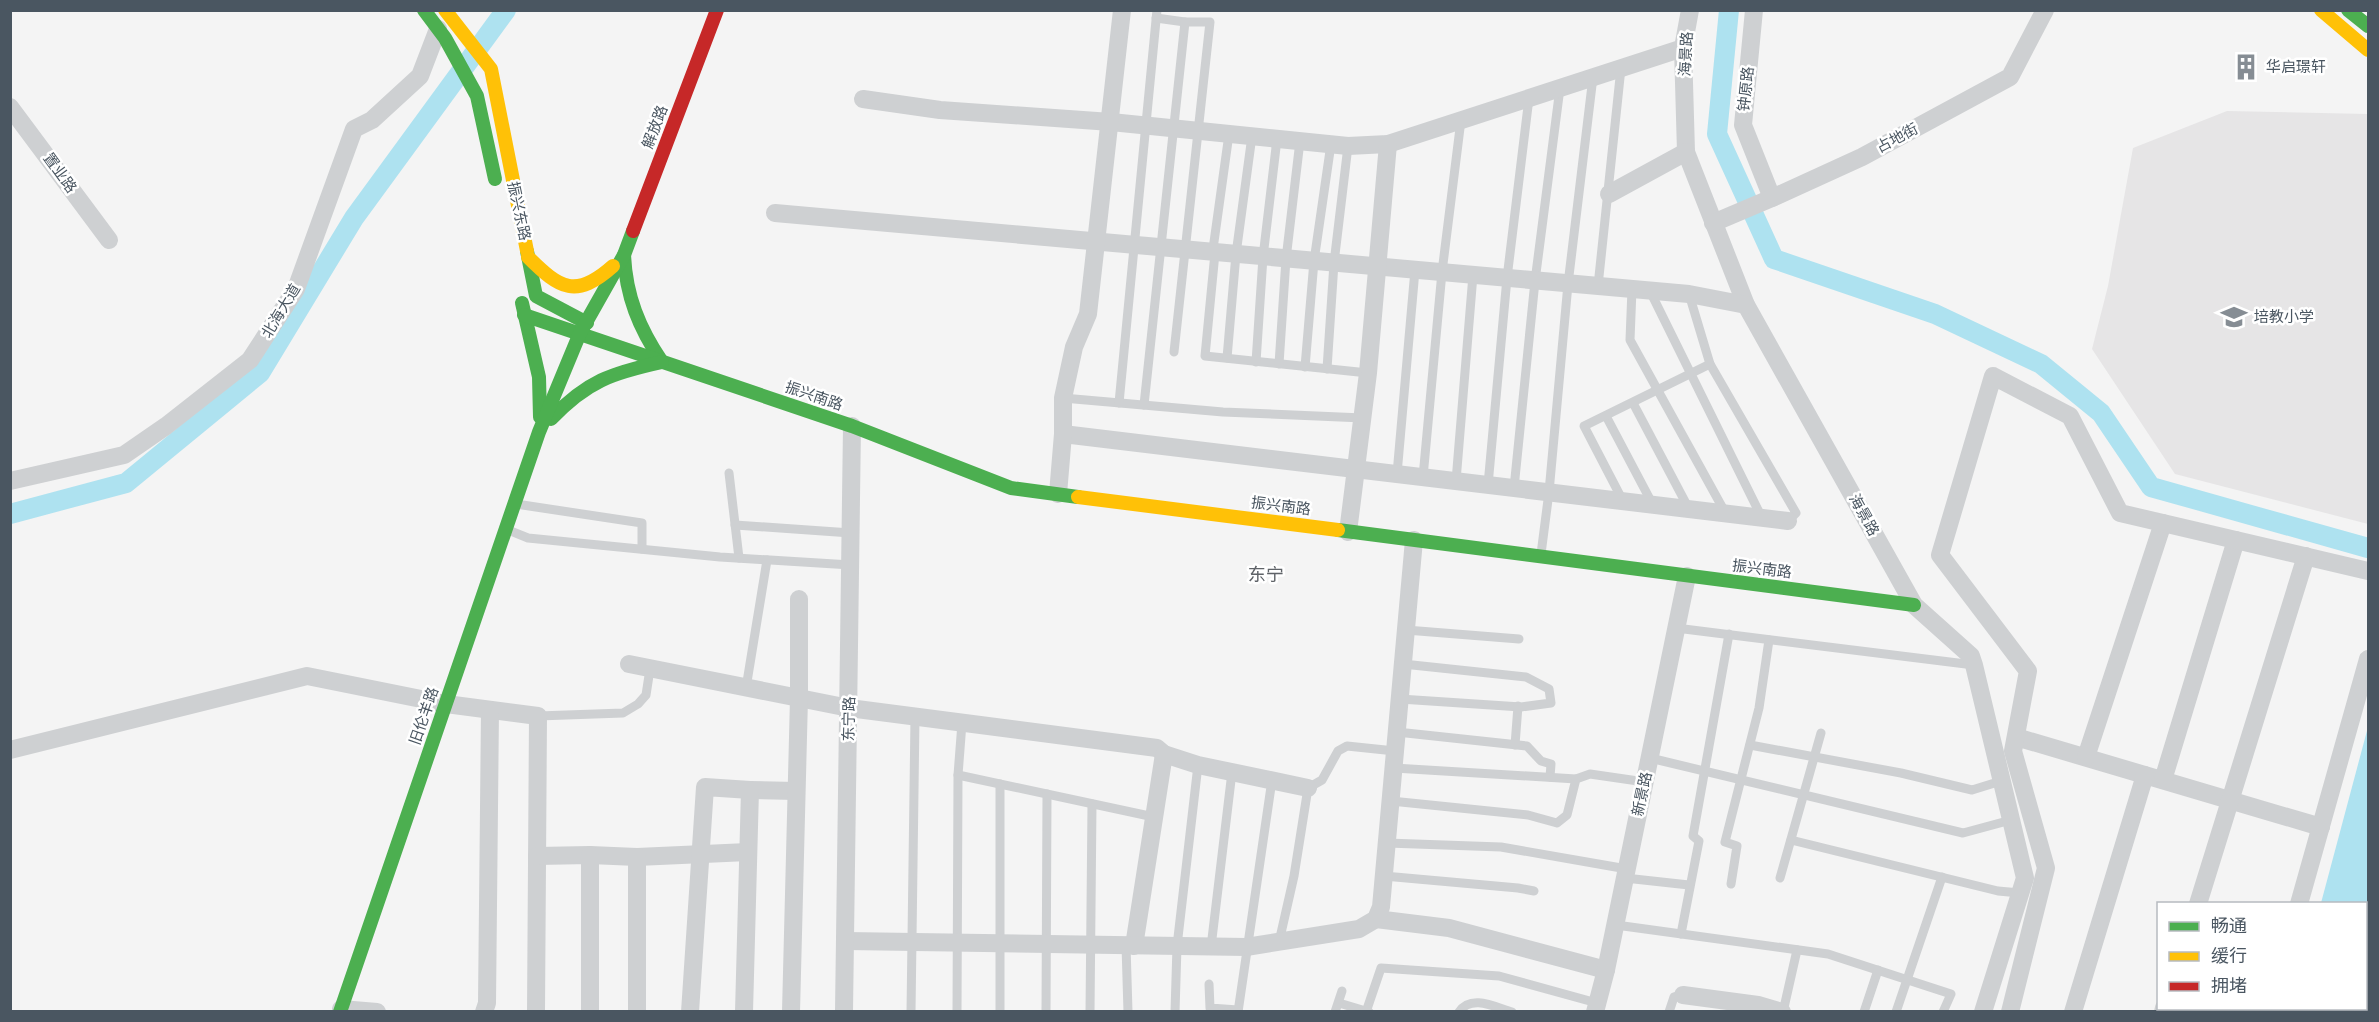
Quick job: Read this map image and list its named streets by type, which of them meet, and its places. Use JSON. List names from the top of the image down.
{
  "streets": {
    "street": [
      "海景路",
      "钟原路",
      "解放路",
      "占地街",
      "置业路",
      "振兴东路",
      "北海大道",
      "振兴南路",
      "旧伦羊路",
      "东宁路",
      "新景路"
    ]
  },
  "crossings": [
    ["海景路", "占地街"],
    ["海景路", "振兴南路"],
    ["钟原路", "占地街"],
    ["振兴东路", "北海大道"],
    ["振兴东路", "振兴南路"],
    ["振兴南路", "东宁路"],
    ["振兴南路", "新景路"]
  ],
  "districts": ["东宁"],
  "places": {
    "building": ["华启璟轩"],
    "school or university": ["培教小学"]
  },
  "legend": ["畅通", "缓行", "拥堵"]
}
